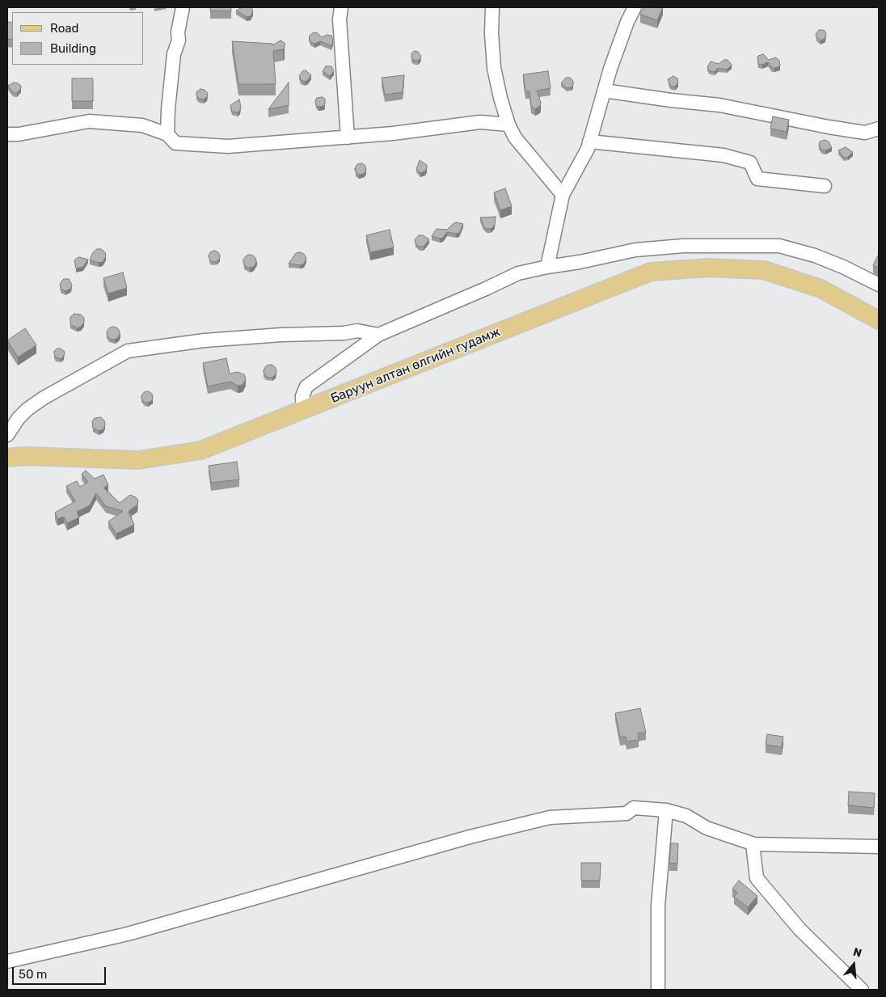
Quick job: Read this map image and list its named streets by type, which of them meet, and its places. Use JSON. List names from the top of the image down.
{
  "streets": {
    "main road": ["Баруун алтан өлгийн гудамж"]
  },
  "legend": ["Road", "Building"],
  "scale_bar": "50 m",
  "north": "top"
}
